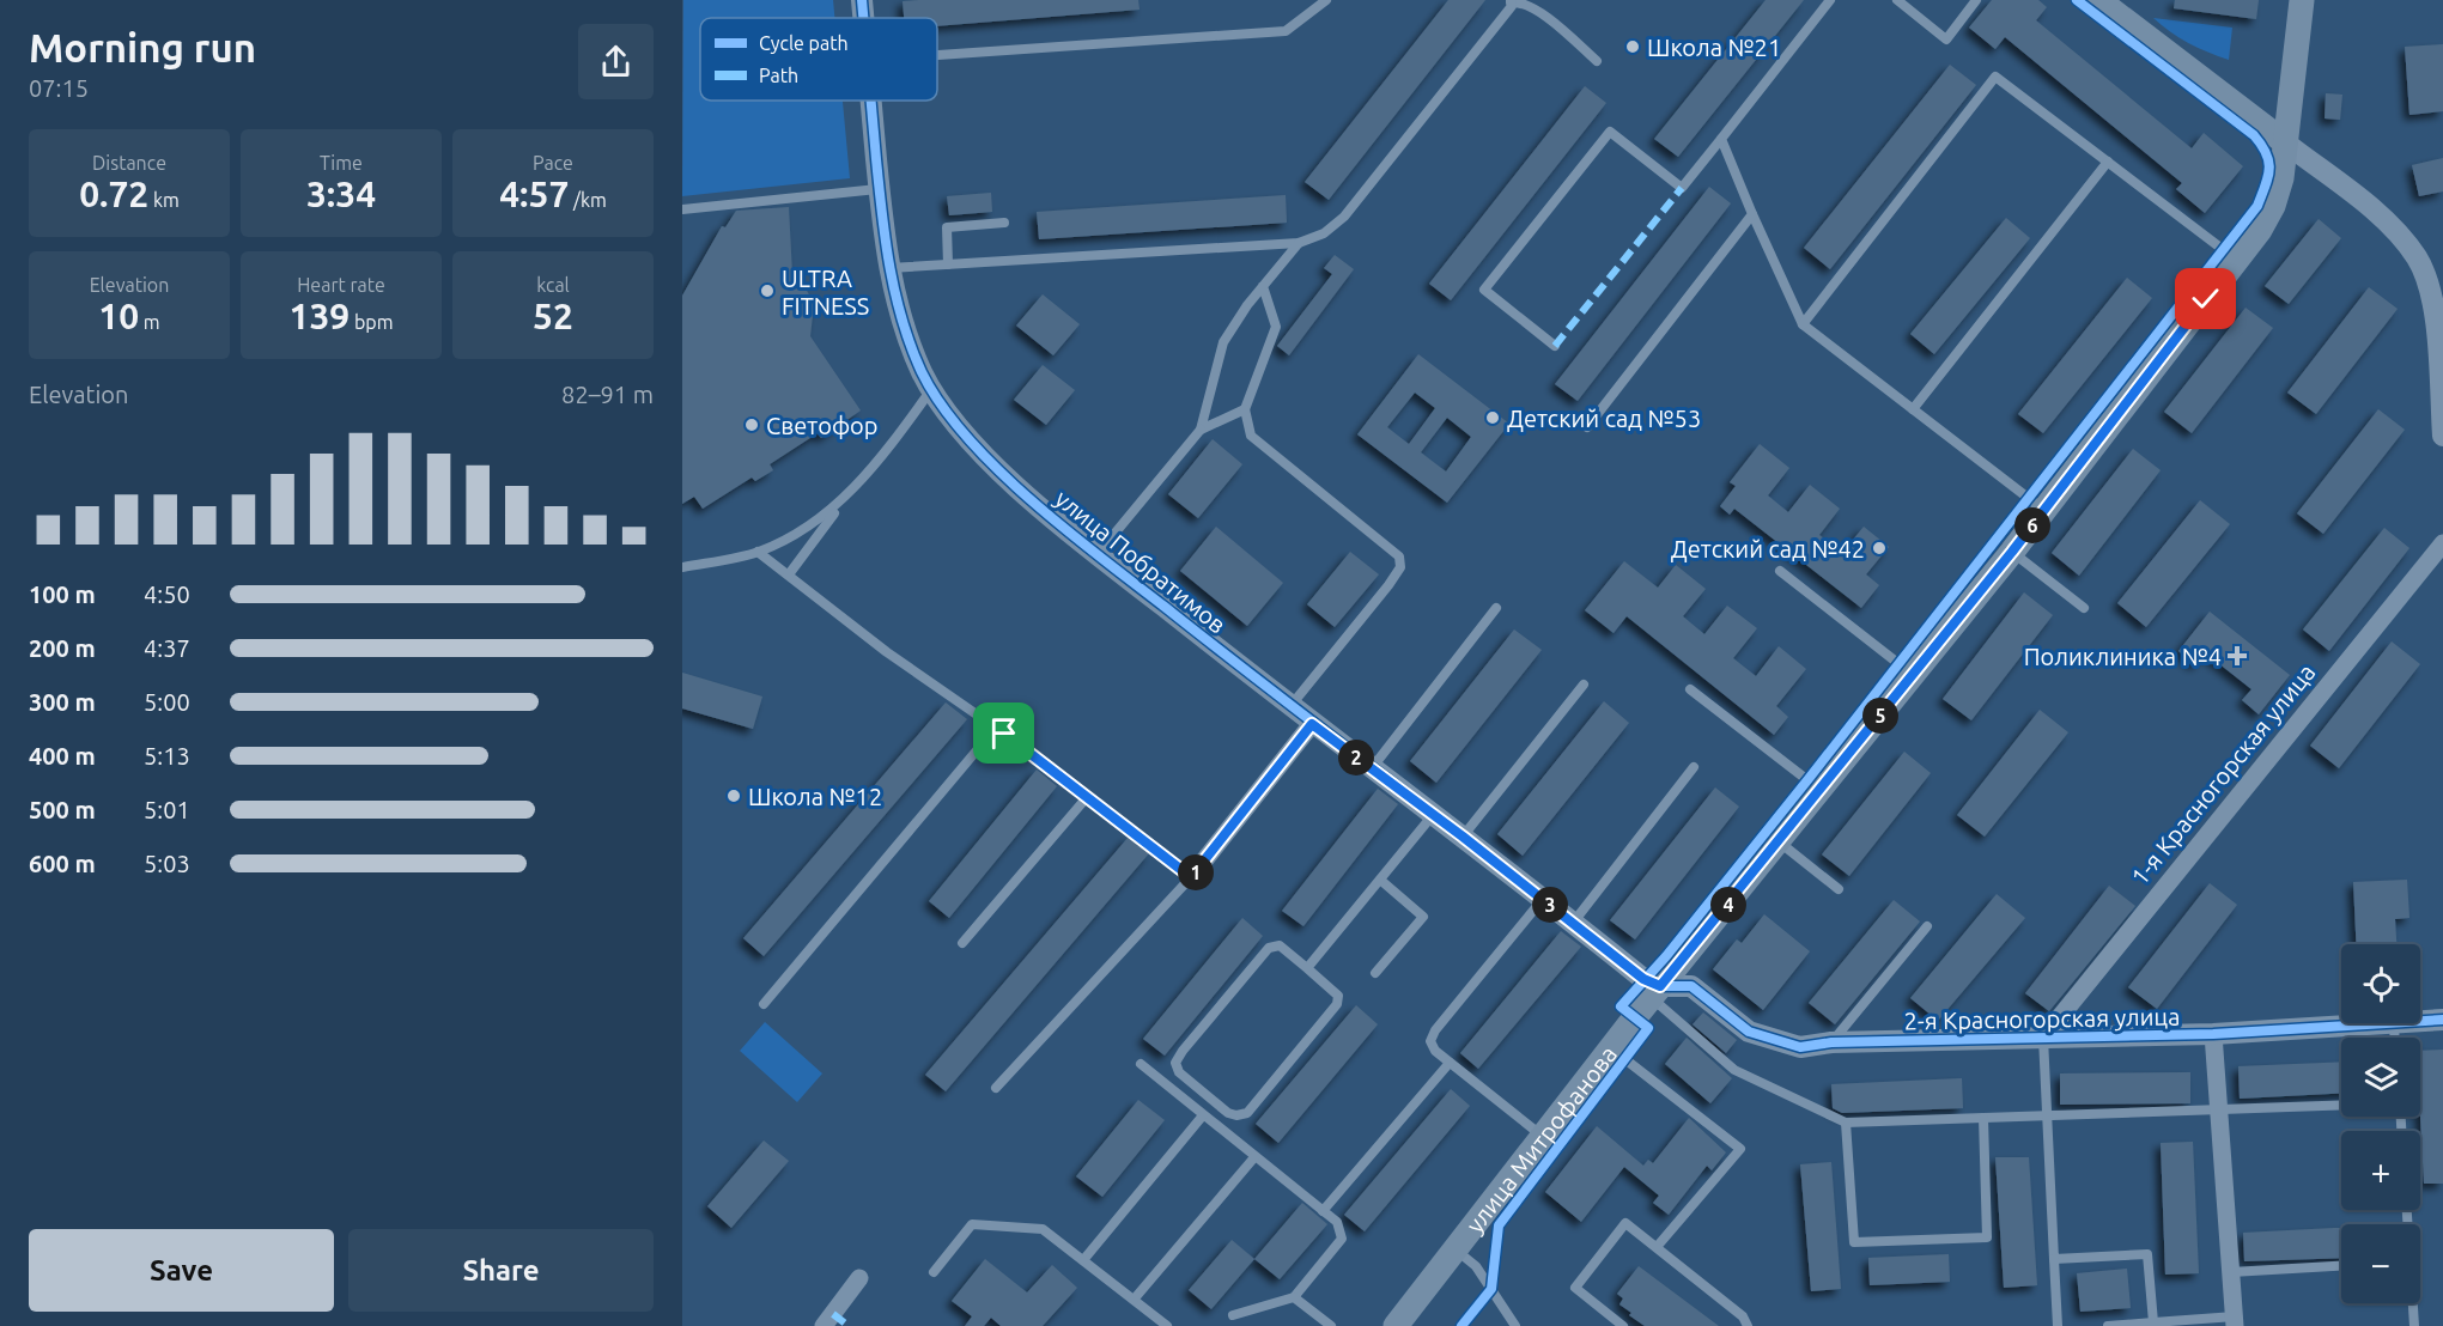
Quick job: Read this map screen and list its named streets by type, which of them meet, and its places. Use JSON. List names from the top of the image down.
{
  "streets": {
    "main road": ["улица Митрофанова"],
    "street": ["улица Побратимов", "1-я Красногорская улица", "2-я Красногорская улица"]
  },
  "crossings": [
    ["улица Побратимов", "2-я Красногорская улица"],
    ["улица Побратимов", "улица Митрофанова"],
    ["1-я Красногорская улица", "2-я Красногорская улица"],
    ["2-я Красногорская улица", "улица Митрофанова"]
  ],
  "places": {
    "other": [
      "Школа №21",
      "ULTRA FITNESS",
      "Детский сад №53",
      "Светофор",
      "Детский сад №42",
      "Школа №12"
    ],
    "health": ["Поликлиника №4"]
  },
  "legend": ["Cycle path", "Path"],
  "page": {
    "heading": ["Morning run", "07:15"],
    "stats": [
      ["Distance", "0.72 km"],
      ["Time", "3:34"],
      ["Pace", "4:57 /km"],
      ["Elevation", "10 m"],
      ["Heart rate", "139 bpm"],
      ["kcal", "52"]
    ],
    "chart": ["Elevation", "82–91 m"],
    "pins": [
      "6",
      "5",
      "2",
      "1",
      "3",
      "4"
    ],
    "list": [
      {
        "name": "100 m",
        "note": "4:50"
      },
      {
        "name": "200 m",
        "note": "4:37"
      },
      {
        "name": "300 m",
        "note": "5:00"
      },
      {
        "name": "400 m",
        "note": "5:13"
      },
      {
        "name": "500 m",
        "note": "5:01"
      },
      {
        "name": "600 m",
        "note": "5:03"
      }
    ],
    "map_buttons": ["+", "−"],
    "buttons": ["Save", "Share"]
  }
}
